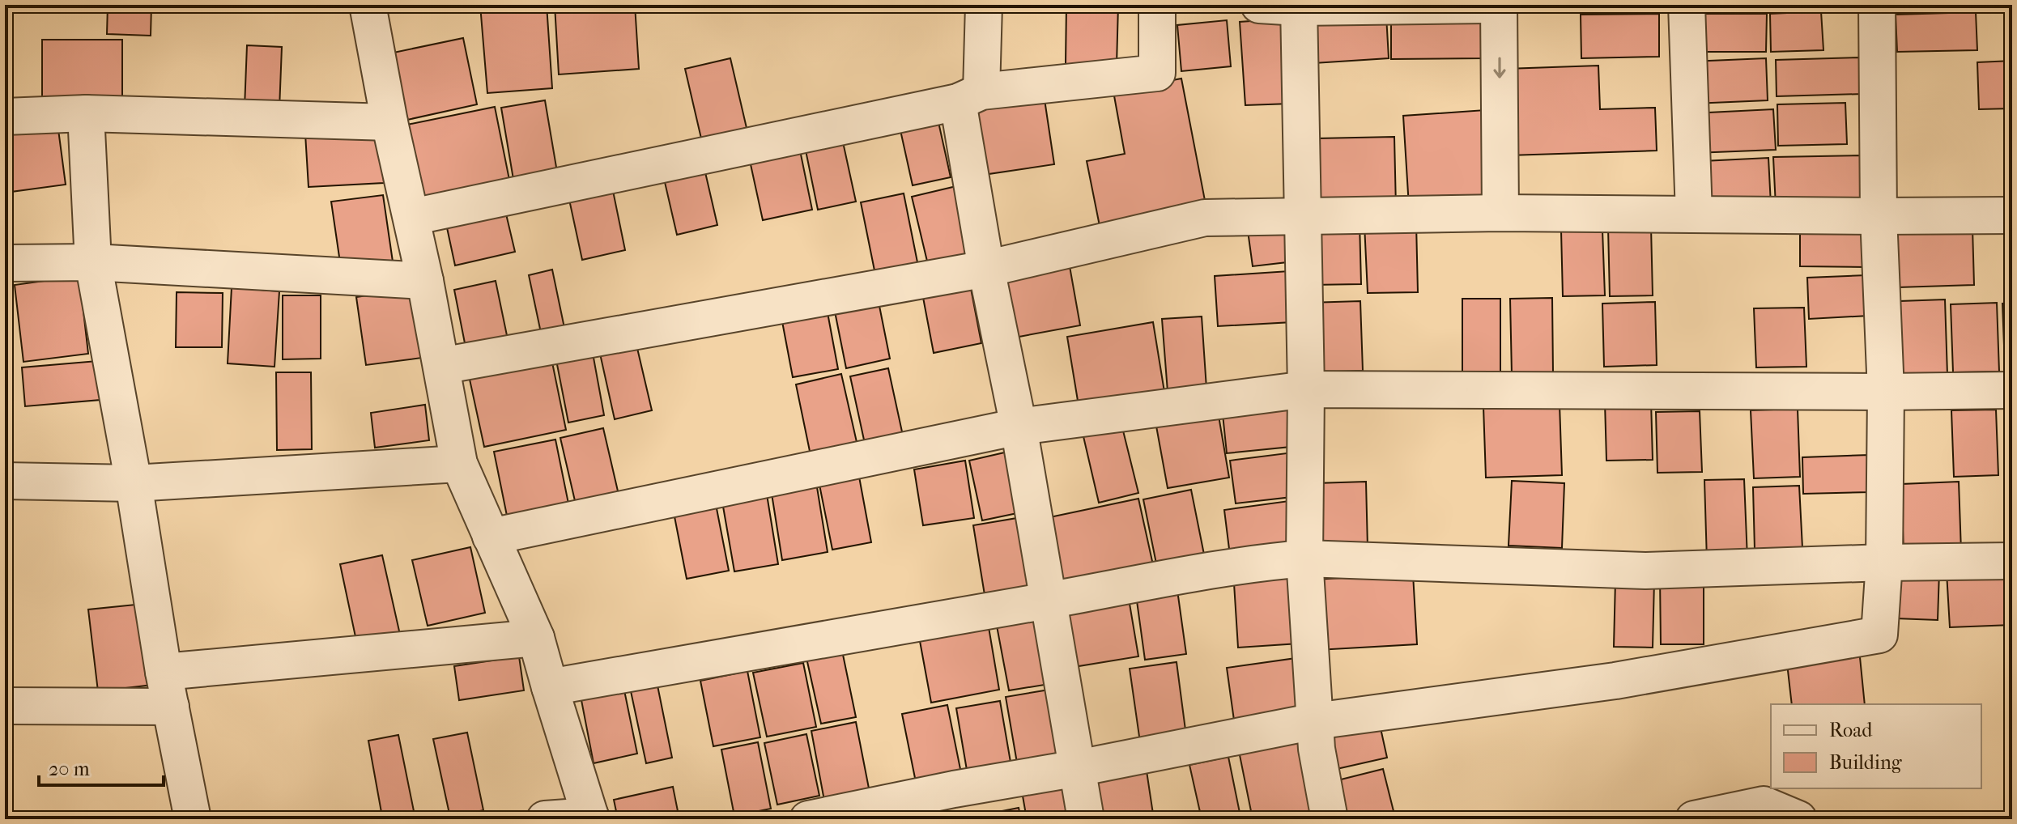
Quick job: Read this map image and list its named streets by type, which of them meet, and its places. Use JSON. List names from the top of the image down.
{
  "legend": ["Road", "Building"],
  "scale_bar": "20 m"
}
